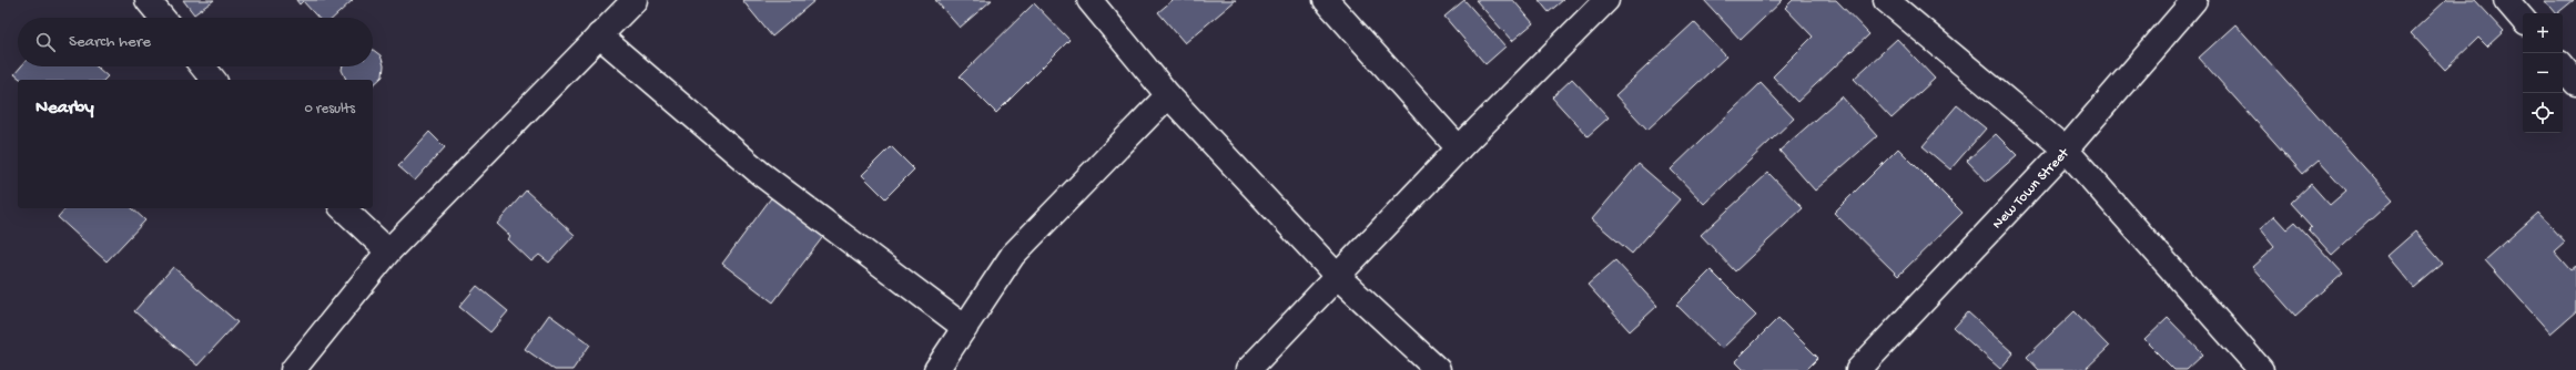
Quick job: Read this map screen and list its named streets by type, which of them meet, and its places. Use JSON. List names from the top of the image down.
{
  "streets": {
    "street": ["New Town Street"]
  },
  "page": {
    "map_buttons": ["+", "−"],
    "search": "Search here",
    "heading": ["Nearby", "0 results"]
  }
}
